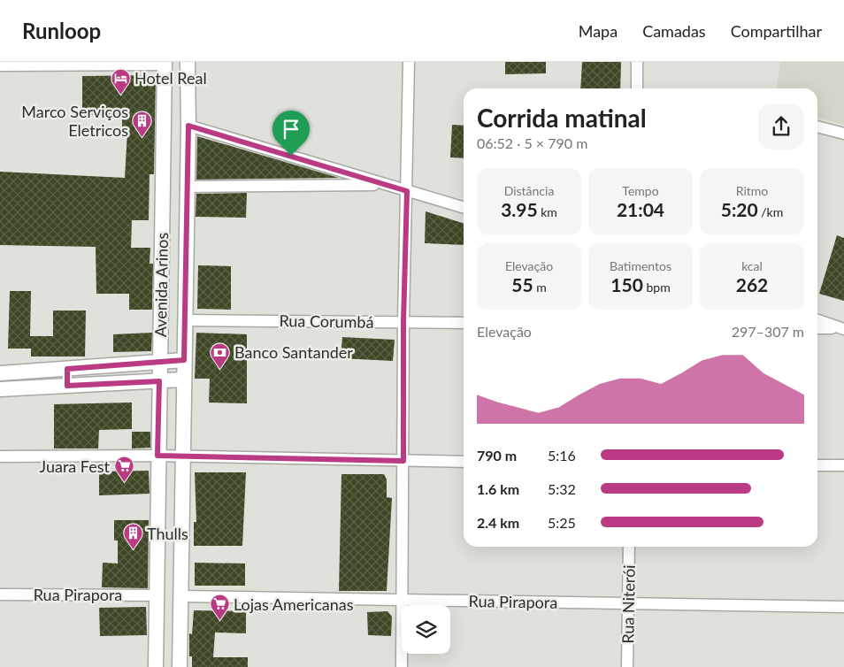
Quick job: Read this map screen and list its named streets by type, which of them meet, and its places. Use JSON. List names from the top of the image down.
{
  "streets": {
    "main road": ["Avenida Arinos"],
    "street": ["Rua Corumbá", "Rua Pirapora", "Rua Niterói"]
  },
  "crossings": [
    ["Avenida Arinos", "Rua Corumbá"],
    ["Avenida Arinos", "Rua Pirapora"],
    ["Rua Pirapora", "Rua Niterói"]
  ],
  "places": {
    "hotel": ["Hotel Real"],
    "building": ["Marco Serviços Eletricos", "Thulls"],
    "bank": ["Banco Santander"],
    "supermarket": ["Juara Fest", "Lojas Americanas"]
  },
  "page": {
    "header": "Runloop",
    "nav": ["Mapa", "Camadas", "Compartilhar"],
    "heading": ["Corrida matinal", "06:52 · 5 × 790 m"],
    "stats": [
      ["Distância", "3.95 km"],
      ["Tempo", "21:04"],
      ["Ritmo", "5:20 /km"],
      ["Elevação", "55 m"],
      ["Batimentos", "150 bpm"],
      ["kcal", "262"]
    ],
    "chart": ["Elevação", "297–307 m"],
    "list": [
      {
        "name": "790 m",
        "note": "5:16"
      },
      {
        "name": "1.6 km",
        "note": "5:32"
      },
      {
        "name": "2.4 km",
        "note": "5:25"
      }
    ]
  }
}
